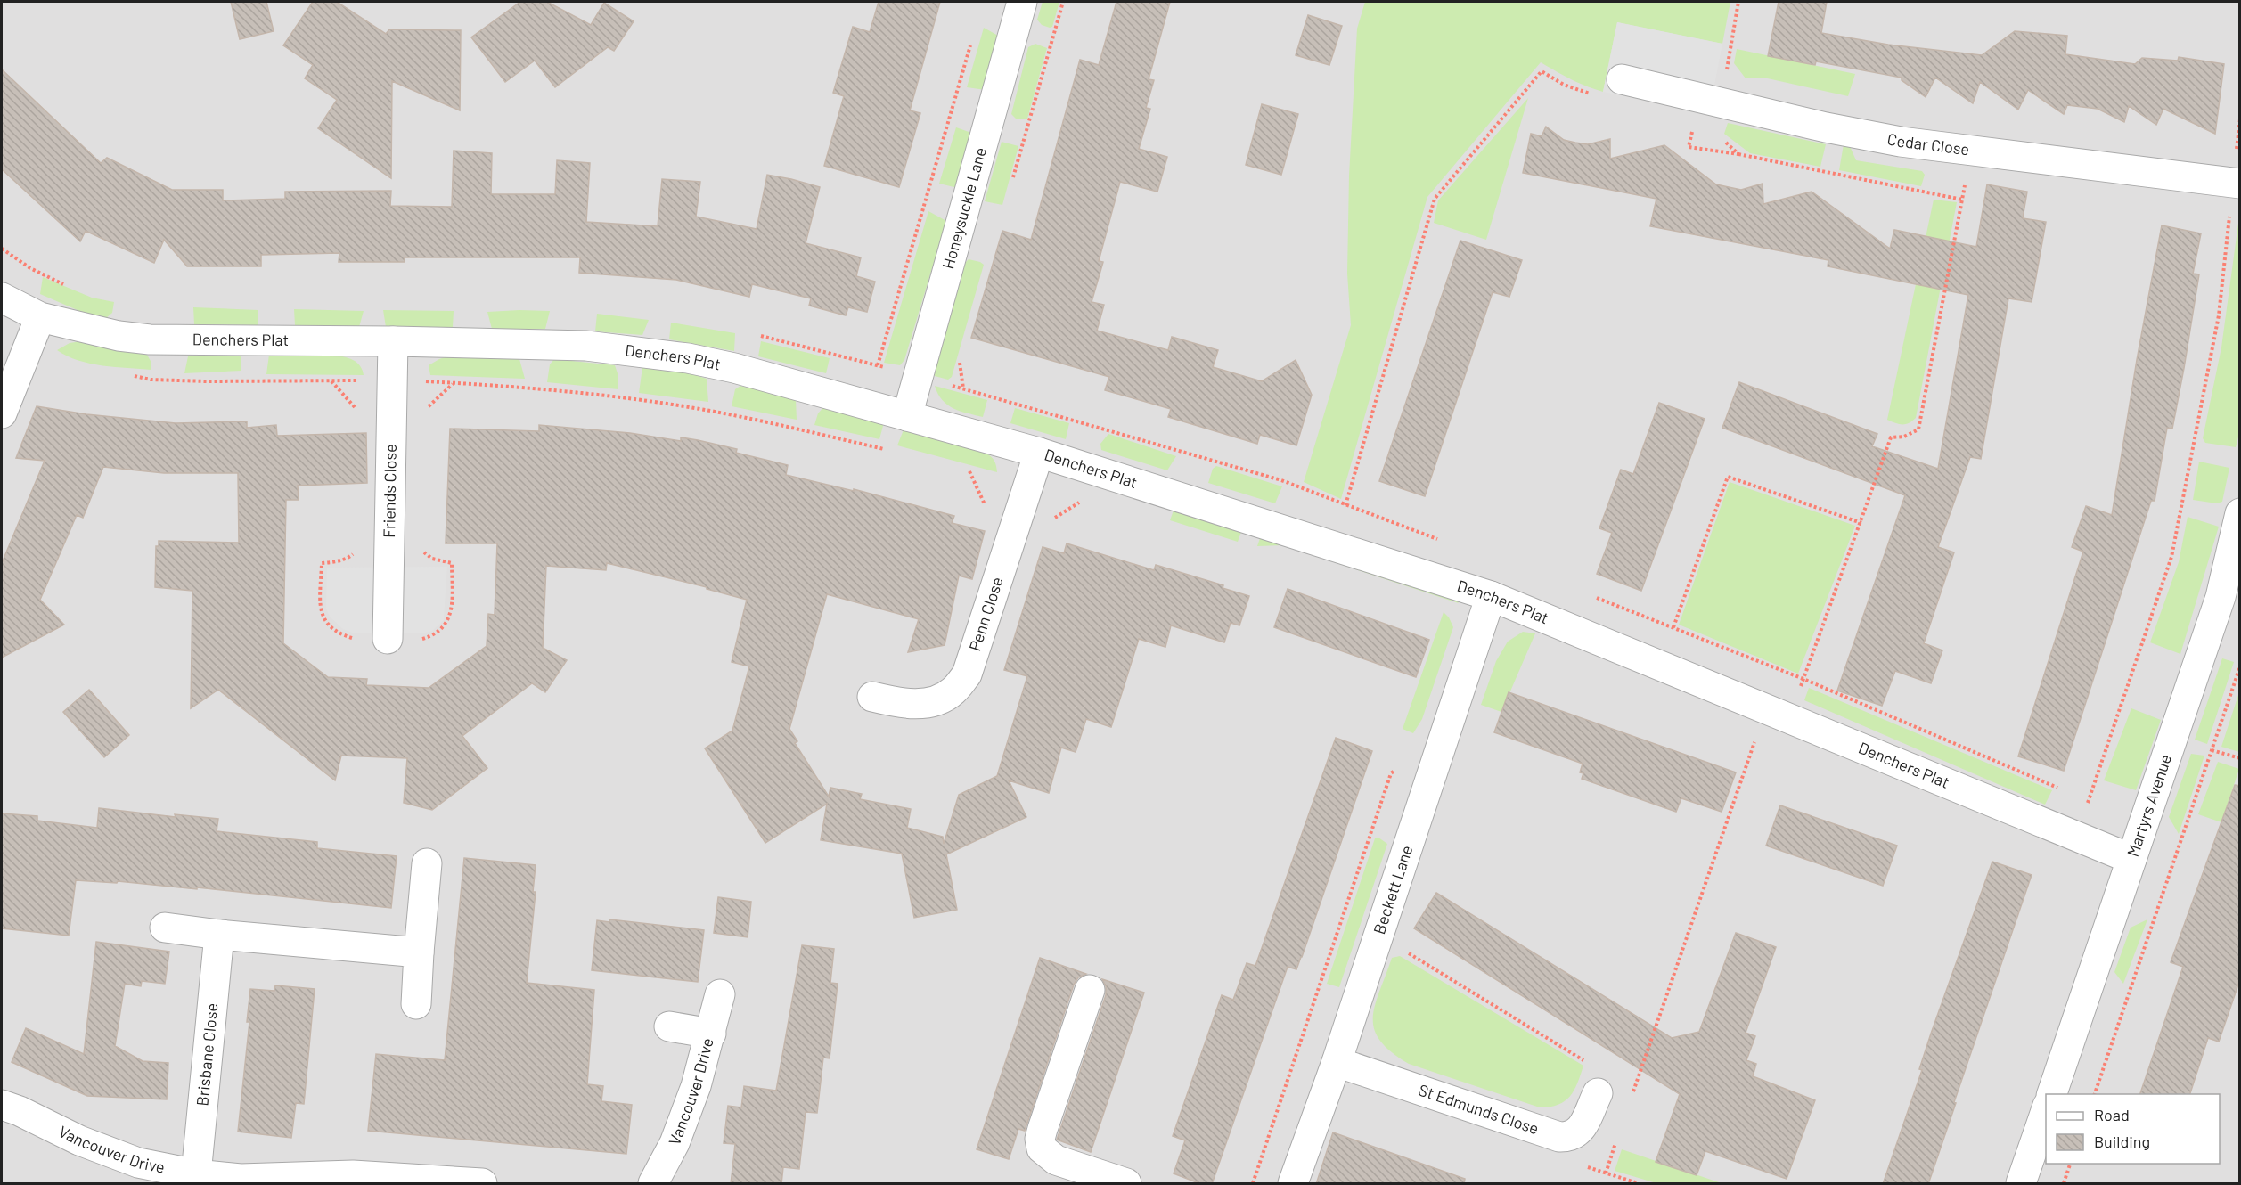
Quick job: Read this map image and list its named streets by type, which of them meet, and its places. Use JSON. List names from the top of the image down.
{
  "streets": {
    "street": [
      "Cedar Close",
      "Honeysuckle Lane",
      "Denchers Plat",
      "Friends Close",
      "Penn Close",
      "Martyrs Avenue",
      "Beckett Lane",
      "Brisbane Close",
      "Vancouver Drive",
      "St Edmunds Close"
    ]
  },
  "crossings": [
    ["Honeysuckle Lane", "Denchers Plat"],
    ["Denchers Plat", "Friends Close"],
    ["Denchers Plat", "Penn Close"],
    ["Denchers Plat", "Martyrs Avenue"],
    ["Denchers Plat", "Beckett Lane"],
    ["Beckett Lane", "St Edmunds Close"],
    ["Brisbane Close", "Vancouver Drive"]
  ],
  "legend": ["Road", "Building"]
}
